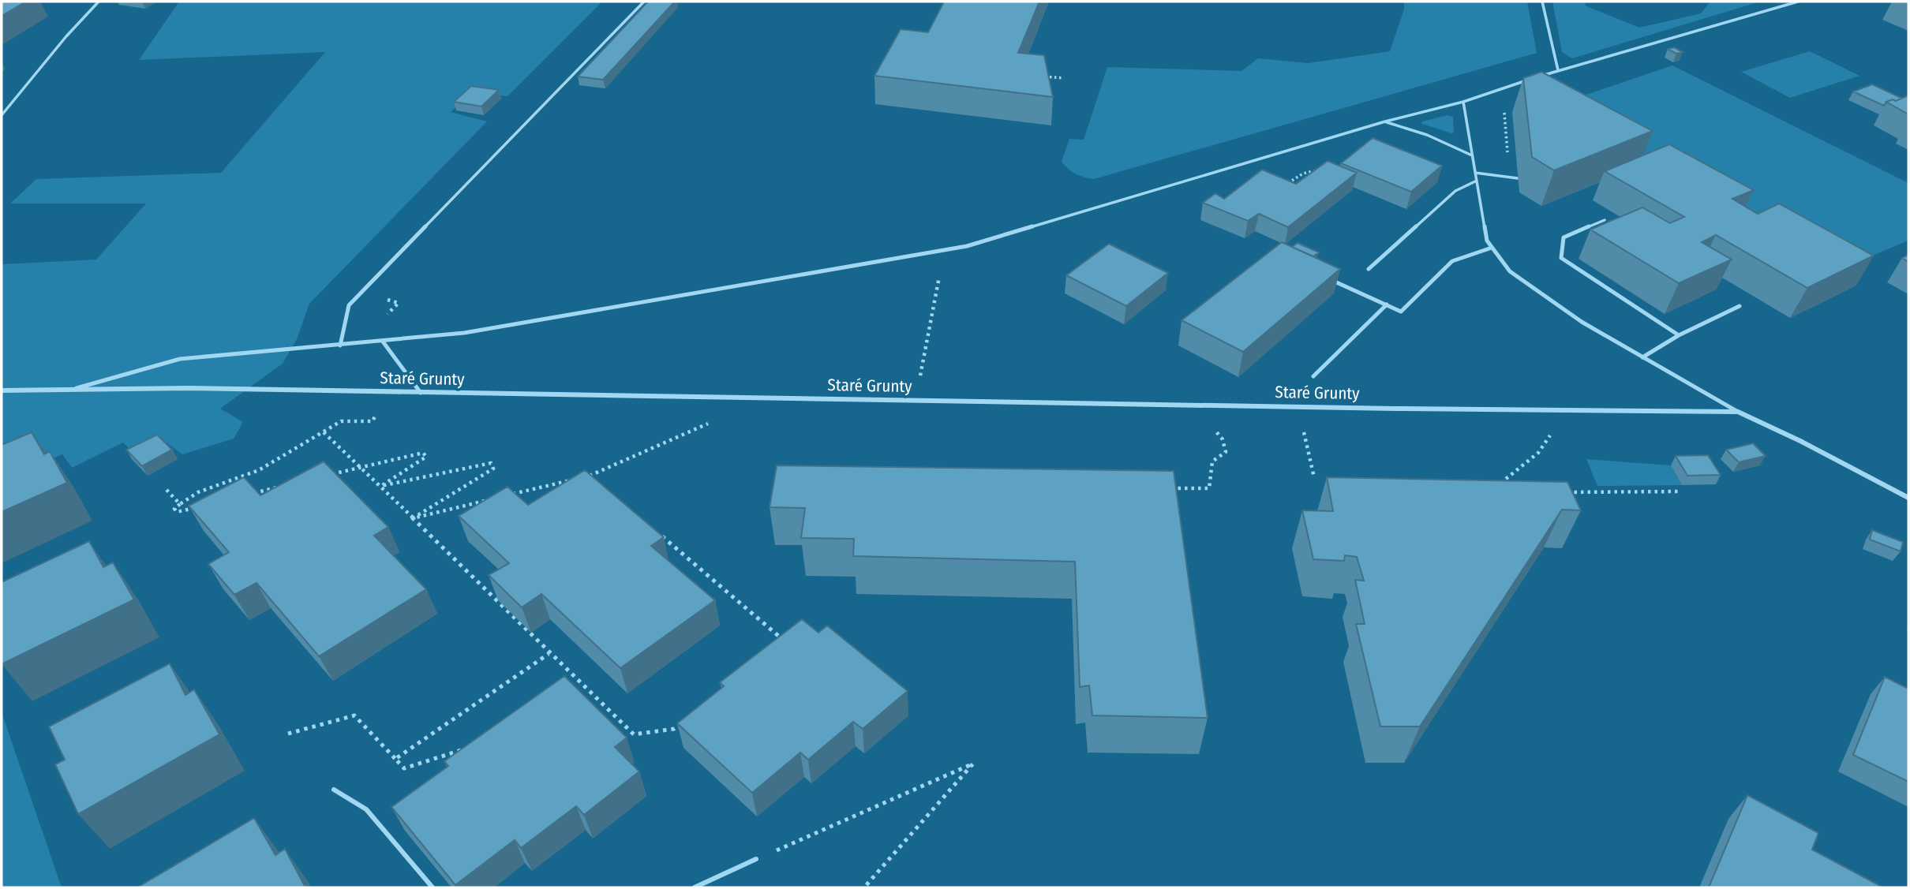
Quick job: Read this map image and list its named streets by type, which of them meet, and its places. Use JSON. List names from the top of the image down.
{
  "streets": {
    "street": ["Staré Grunty"]
  }
}
